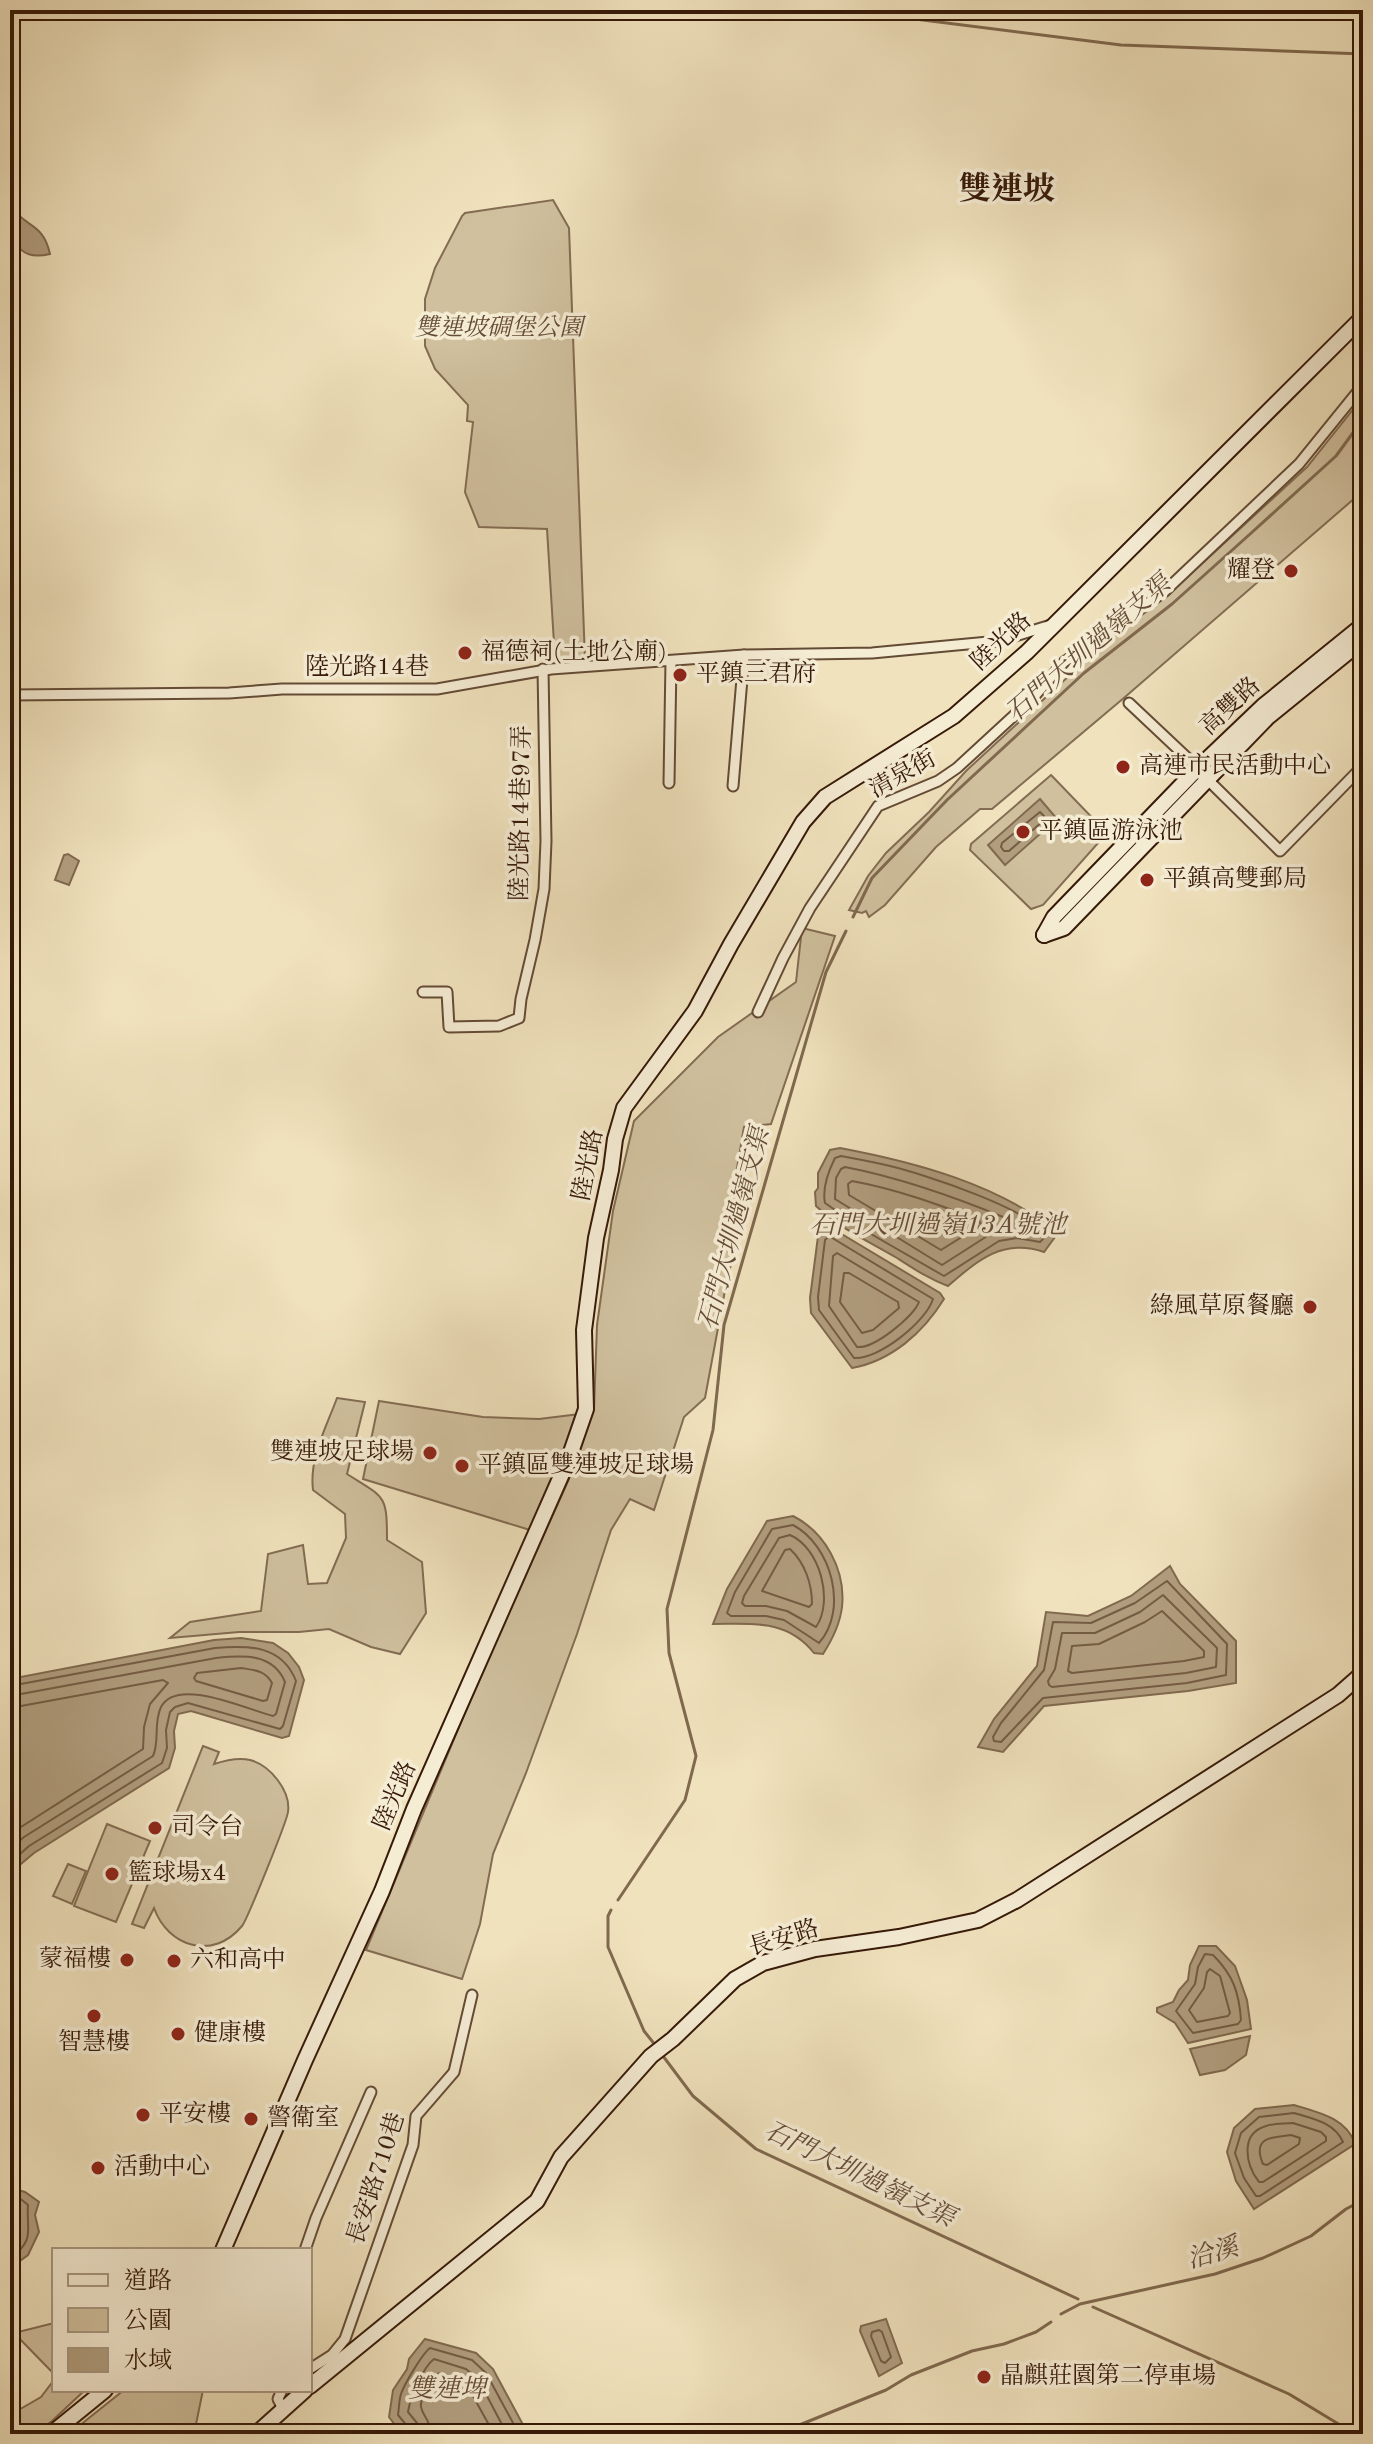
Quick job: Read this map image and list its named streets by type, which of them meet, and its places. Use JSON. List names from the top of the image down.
{
  "streets": {
    "street": [
      "陸光路",
      "陸光路14巷",
      "高雙路",
      "清泉街",
      "陸光路14巷97弄",
      "長安路",
      "長安路710巷"
    ]
  },
  "crossings": [
    ["陸光路", "陸光路14巷"],
    ["陸光路14巷", "陸光路14巷97弄"]
  ],
  "districts": ["雙連坡"],
  "water": [
    "石門大圳過嶺支渠",
    "石門大圳過嶺13A號池",
    "洽溪",
    "雙連埤"
  ],
  "parks": ["雙連坡碉堡公園"],
  "places": [
    "耀登",
    "福德祠(土地公廟)",
    "平鎮三君府",
    "高連市民活動中心",
    "平鎮區游泳池",
    "平鎮高雙郵局",
    "綠風草原餐廳",
    "雙連坡足球場",
    "平鎮區雙連坡足球場",
    "司令台",
    "籃球場x4",
    "蒙福樓",
    "六和高中",
    "智慧樓",
    "健康樓",
    "平安樓",
    "警衛室",
    "活動中心",
    "晶麒莊園第二停車場"
  ],
  "legend": ["道路", "公園", "水域"]
}
